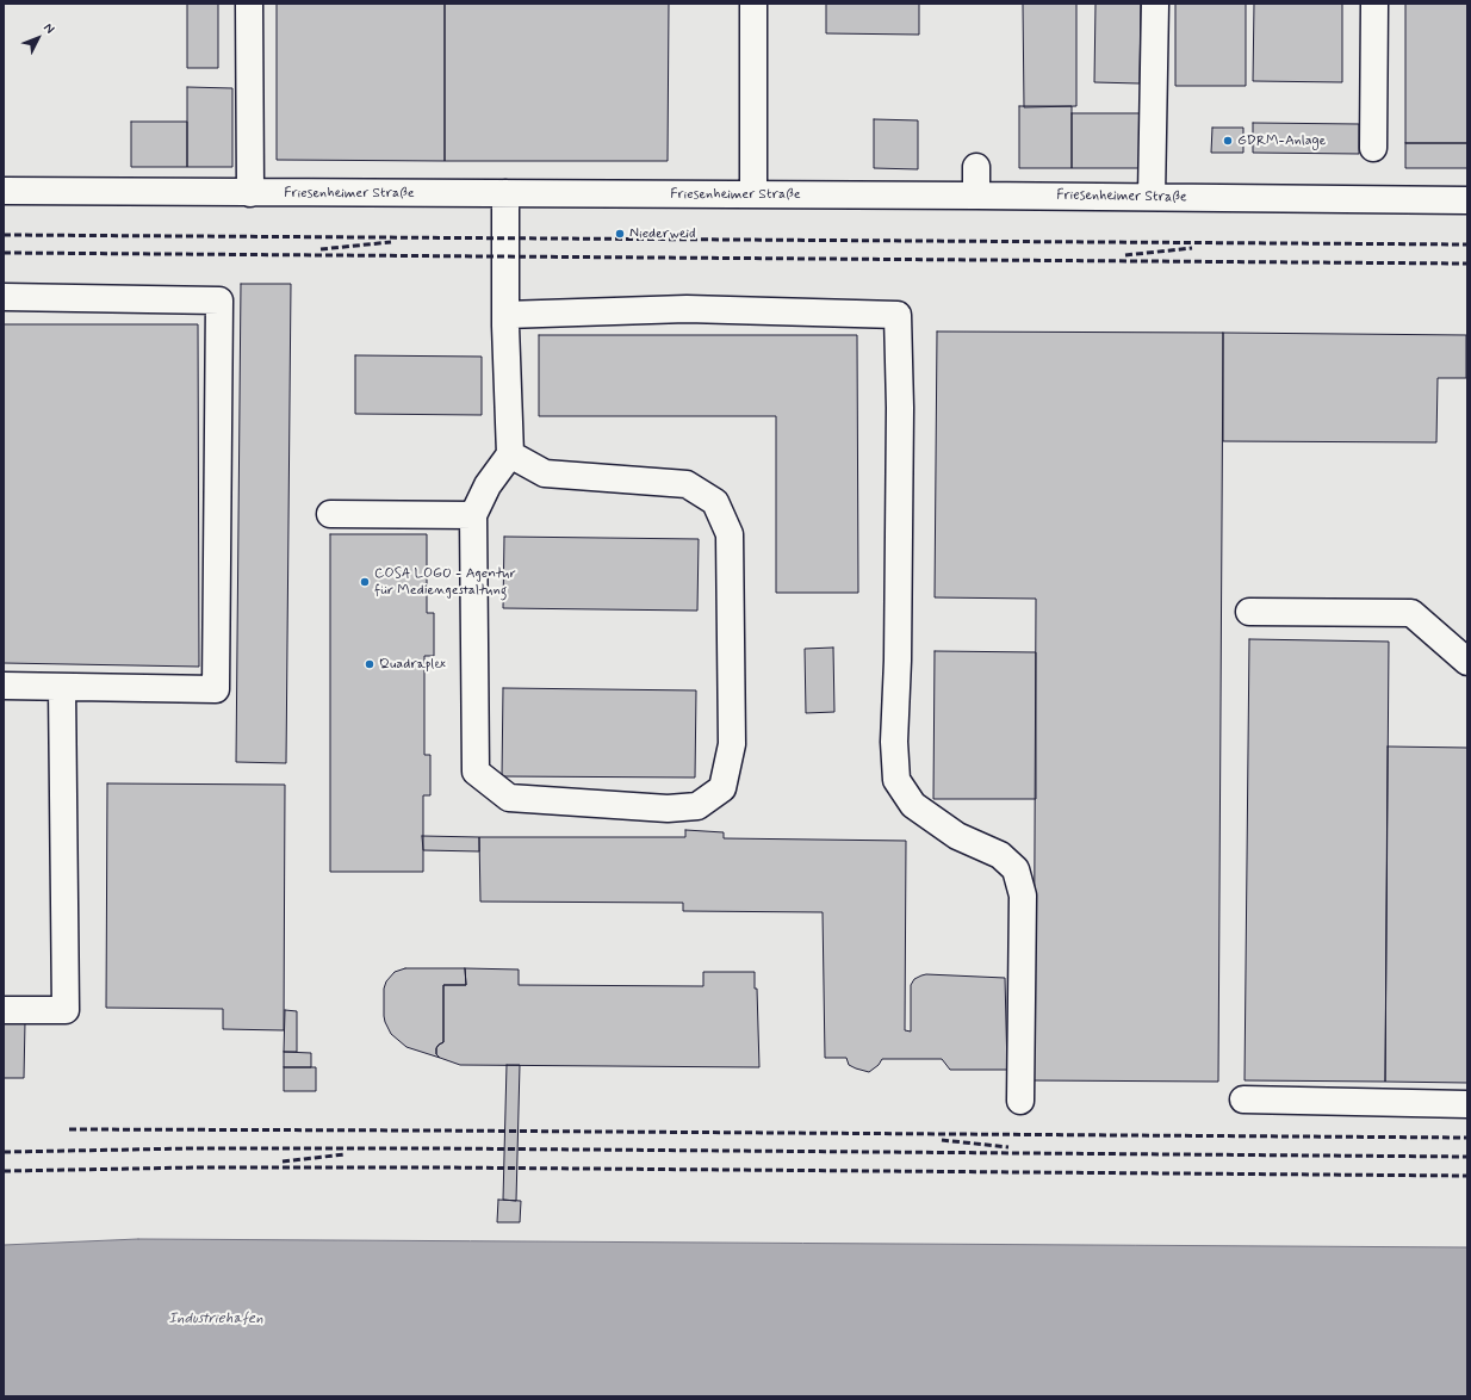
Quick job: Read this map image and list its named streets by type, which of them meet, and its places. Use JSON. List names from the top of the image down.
{
  "streets": {
    "street": ["Friesenheimer Straße"]
  },
  "water": ["Industriehafen"],
  "places": [
    "GDRM-Anlage",
    "Niederweid",
    "COSA LOGO - Agentur für Mediengestaltung",
    "Quadraplex"
  ],
  "north": "top right"
}
